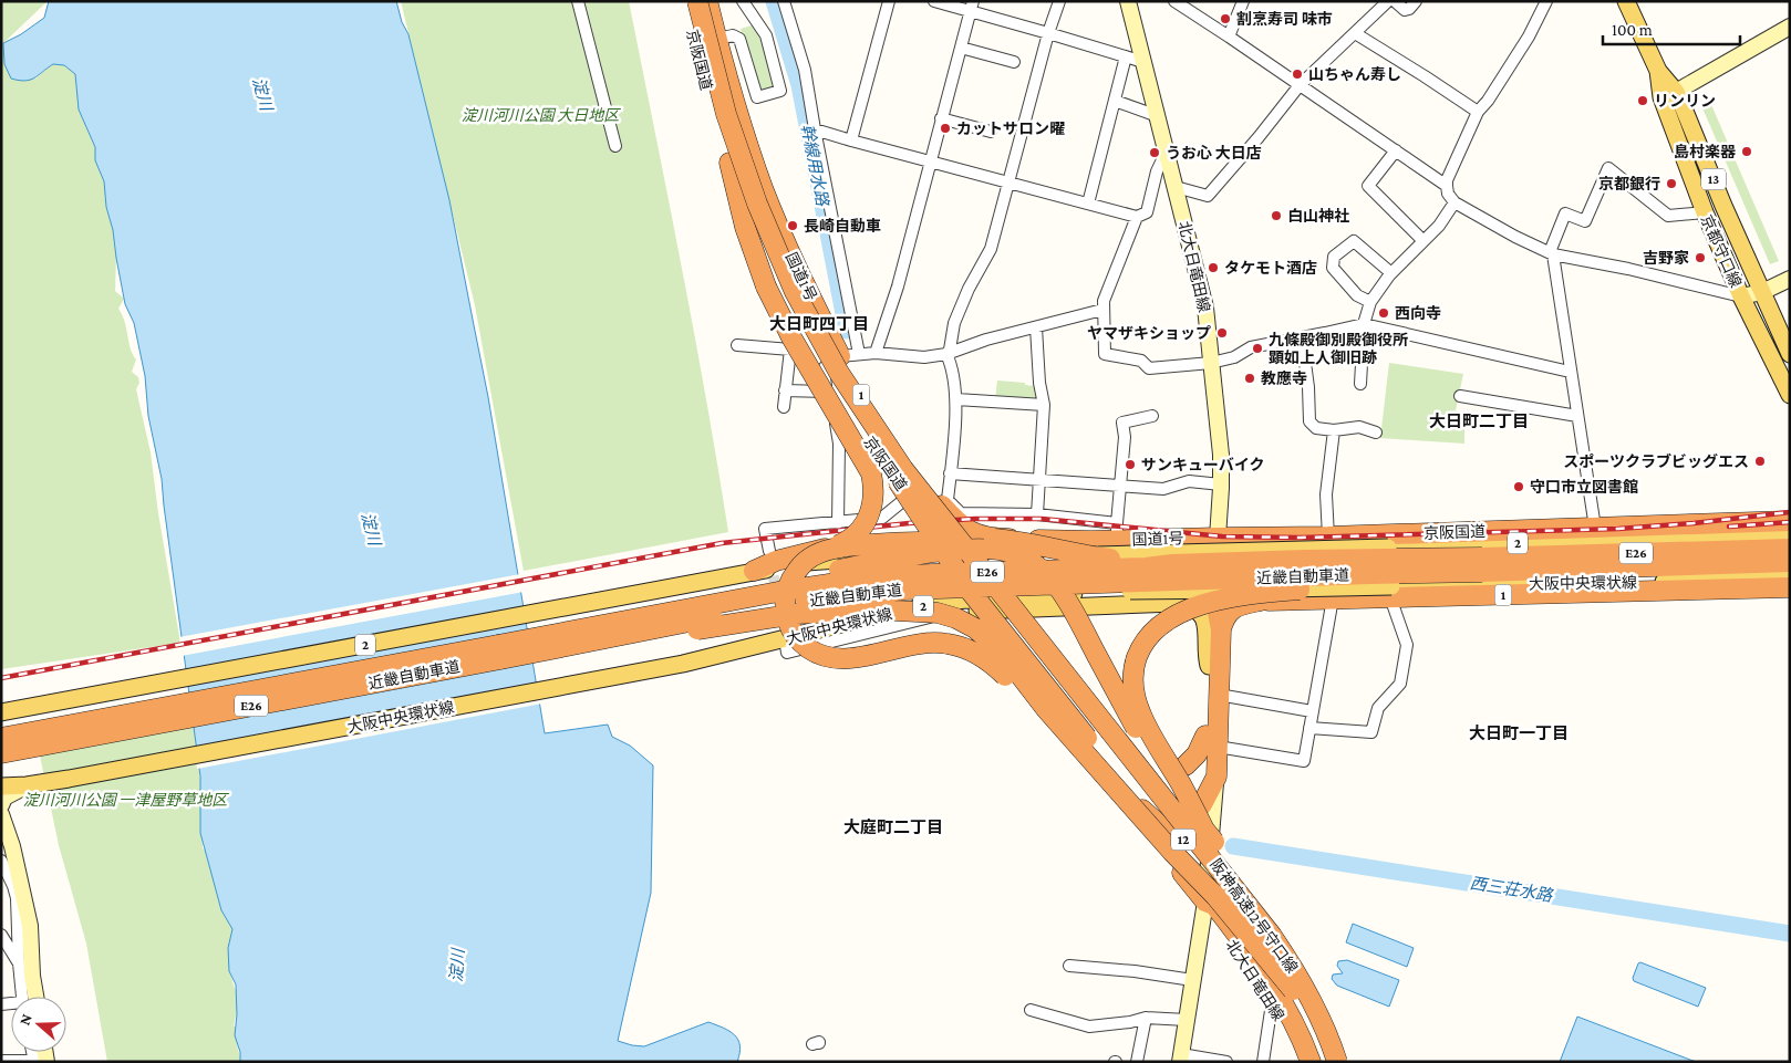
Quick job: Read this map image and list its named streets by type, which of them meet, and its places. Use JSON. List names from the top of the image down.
{
  "streets": {
    "highway": [
      "京阪国道",
      "国道1号",
      "1",
      "E26",
      "近畿自動車道",
      "12",
      "阪神高速12号守口線"
    ],
    "main road": [
      "13",
      "京都守口線",
      "北大日竜田線",
      "2",
      "大阪中央環状線"
    ]
  },
  "crossings": [
    ["京阪国道", "北大日竜田線"],
    ["京阪国道", "国道1号"],
    ["京阪国道", "1"],
    ["京阪国道", "2"],
    ["北大日竜田線", "国道1号"],
    ["北大日竜田線", "1"],
    ["1", "2"],
    ["1", "大阪中央環状線"],
    ["1", "12"],
    ["12", "阪神高速12号守口線"]
  ],
  "districts": [
    "大日町四丁目",
    "大日町二丁目",
    "大日町一丁目",
    "大庭町二丁目"
  ],
  "water": ["淀川", "幹線用水路", "西三荘水路"],
  "parks": ["淀川河川公園 大日地区", "淀川河川公園 一津屋野草地区"],
  "places": [
    "割烹寿司 味市",
    "山ちゃん寿し",
    "リンリン",
    "カットサロン曜",
    "島村楽器",
    "うお心 大日店",
    "京都銀行",
    "白山神社",
    "長崎自動車",
    "吉野家",
    "タケモト酒店",
    "西向寺",
    "ヤマザキショップ",
    "九條殿御別殿御役所 顕如上人御旧跡",
    "教應寺",
    "スポーツクラブビッグエス",
    "サンキューバイク",
    "守口市立図書館"
  ],
  "scale_bar": "100 m",
  "north": "left"
}
